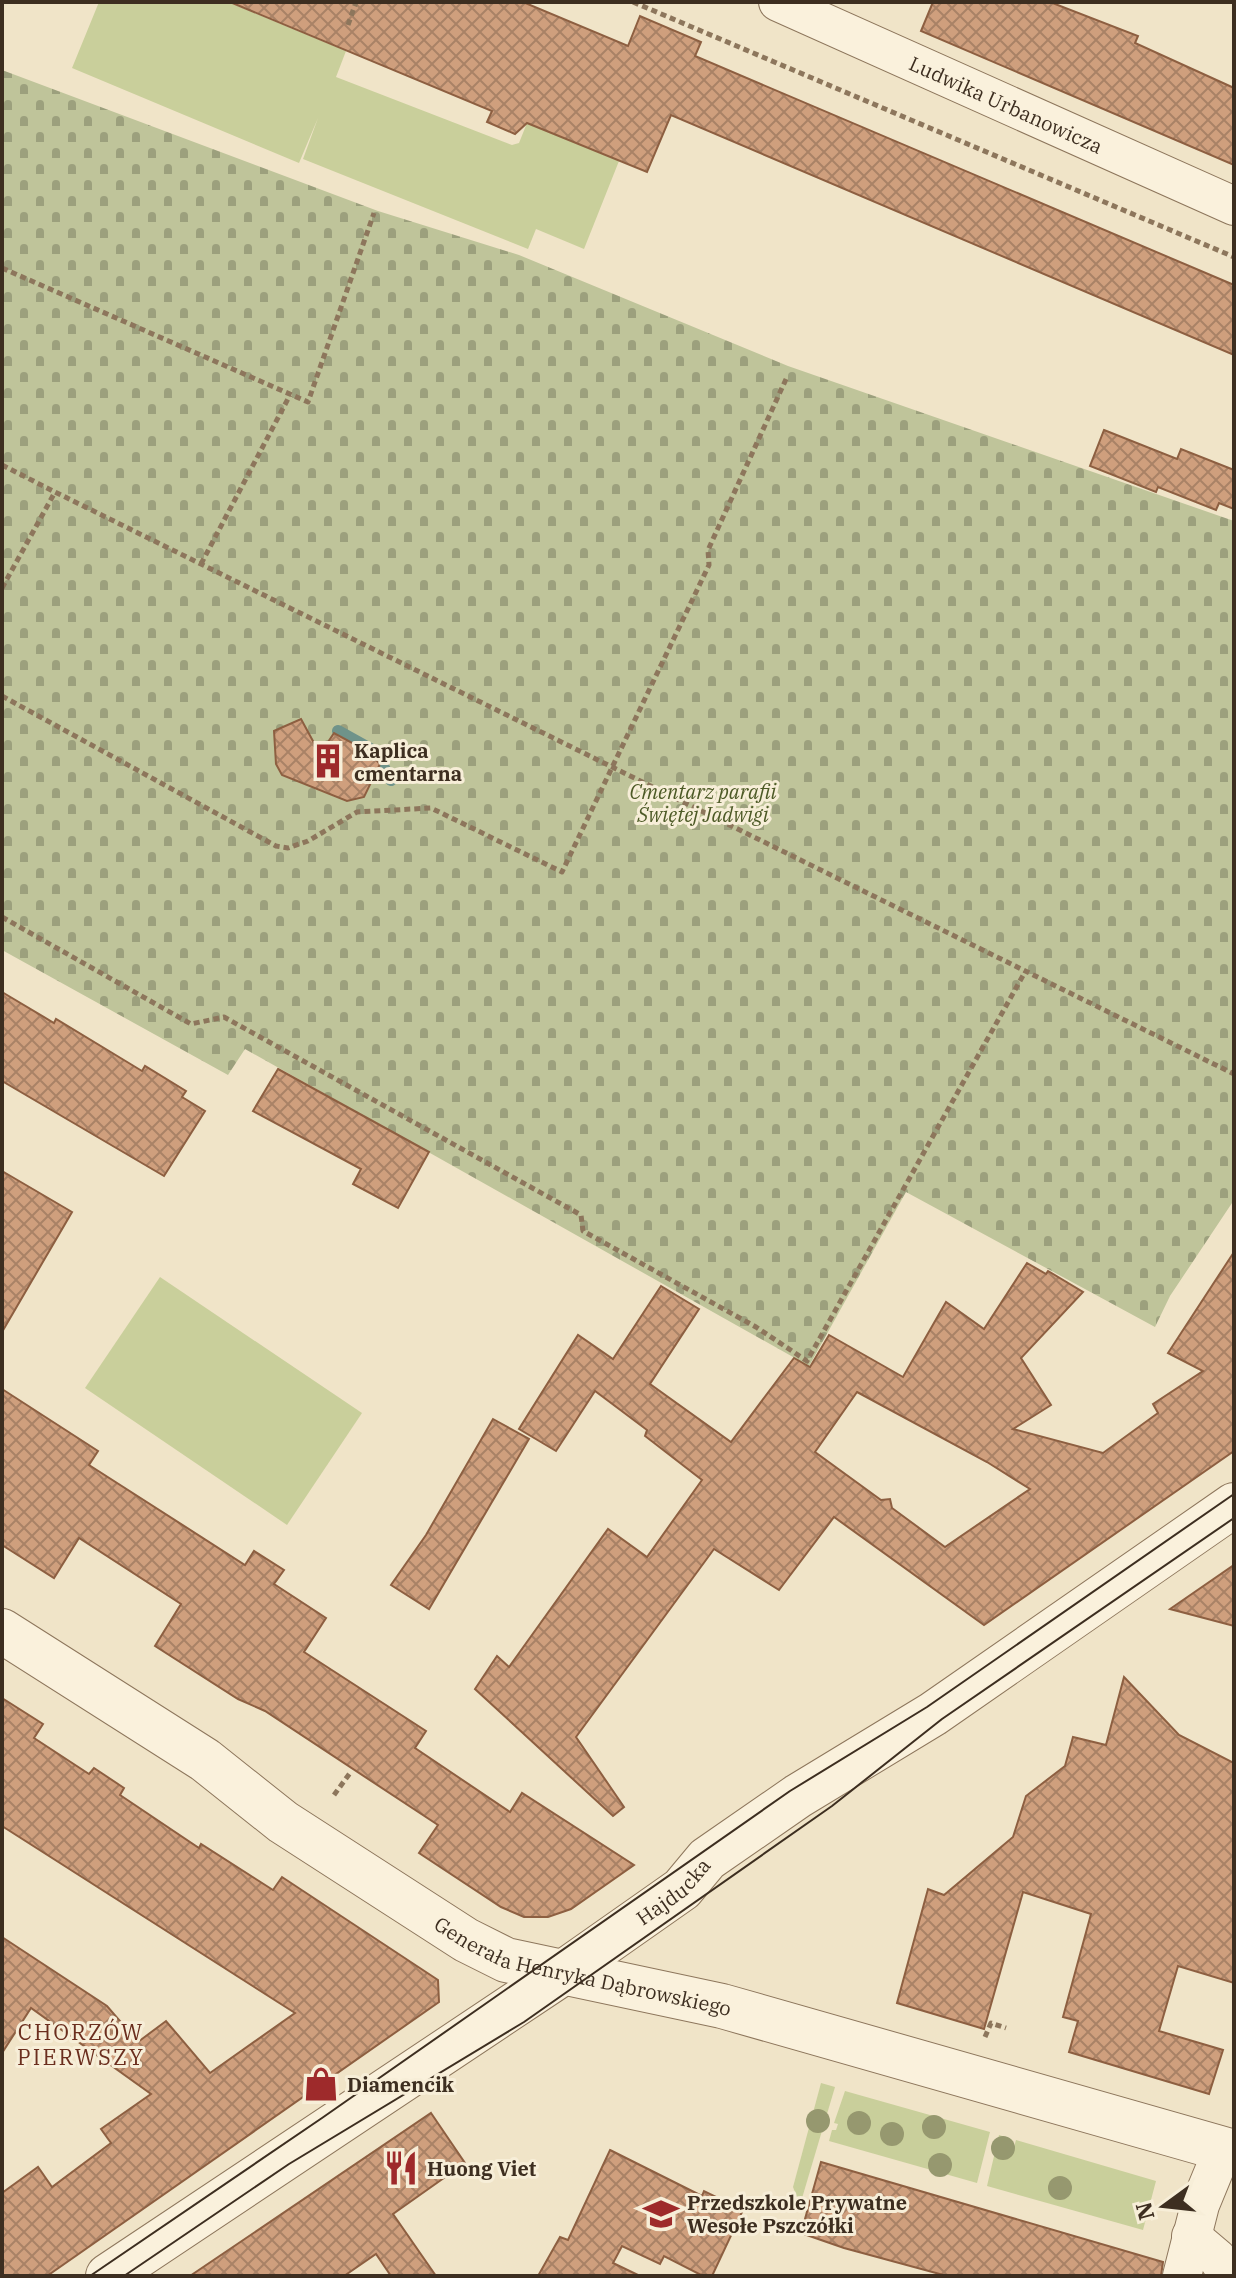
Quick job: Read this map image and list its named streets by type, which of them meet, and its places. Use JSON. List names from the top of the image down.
{
  "streets": {
    "street": ["Ludwika Urbanowicza", "Hajducka", "Generała Henryka Dąbrowskiego"]
  },
  "crossings": [
    ["Hajducka", "Generała Henryka Dąbrowskiego"]
  ],
  "districts": ["CHORZÓW PIERWSZY"],
  "parks": ["Cmentarz parafii Świętej Jadwigi"],
  "places": {
    "building": ["Kaplica cmentarna"],
    "shop": ["Diamencik"],
    "restaurant": ["Huong Viet"],
    "school or university": ["Przedszkole Prywatne Wesołe Pszczółki"]
  },
  "north": "left"
}
